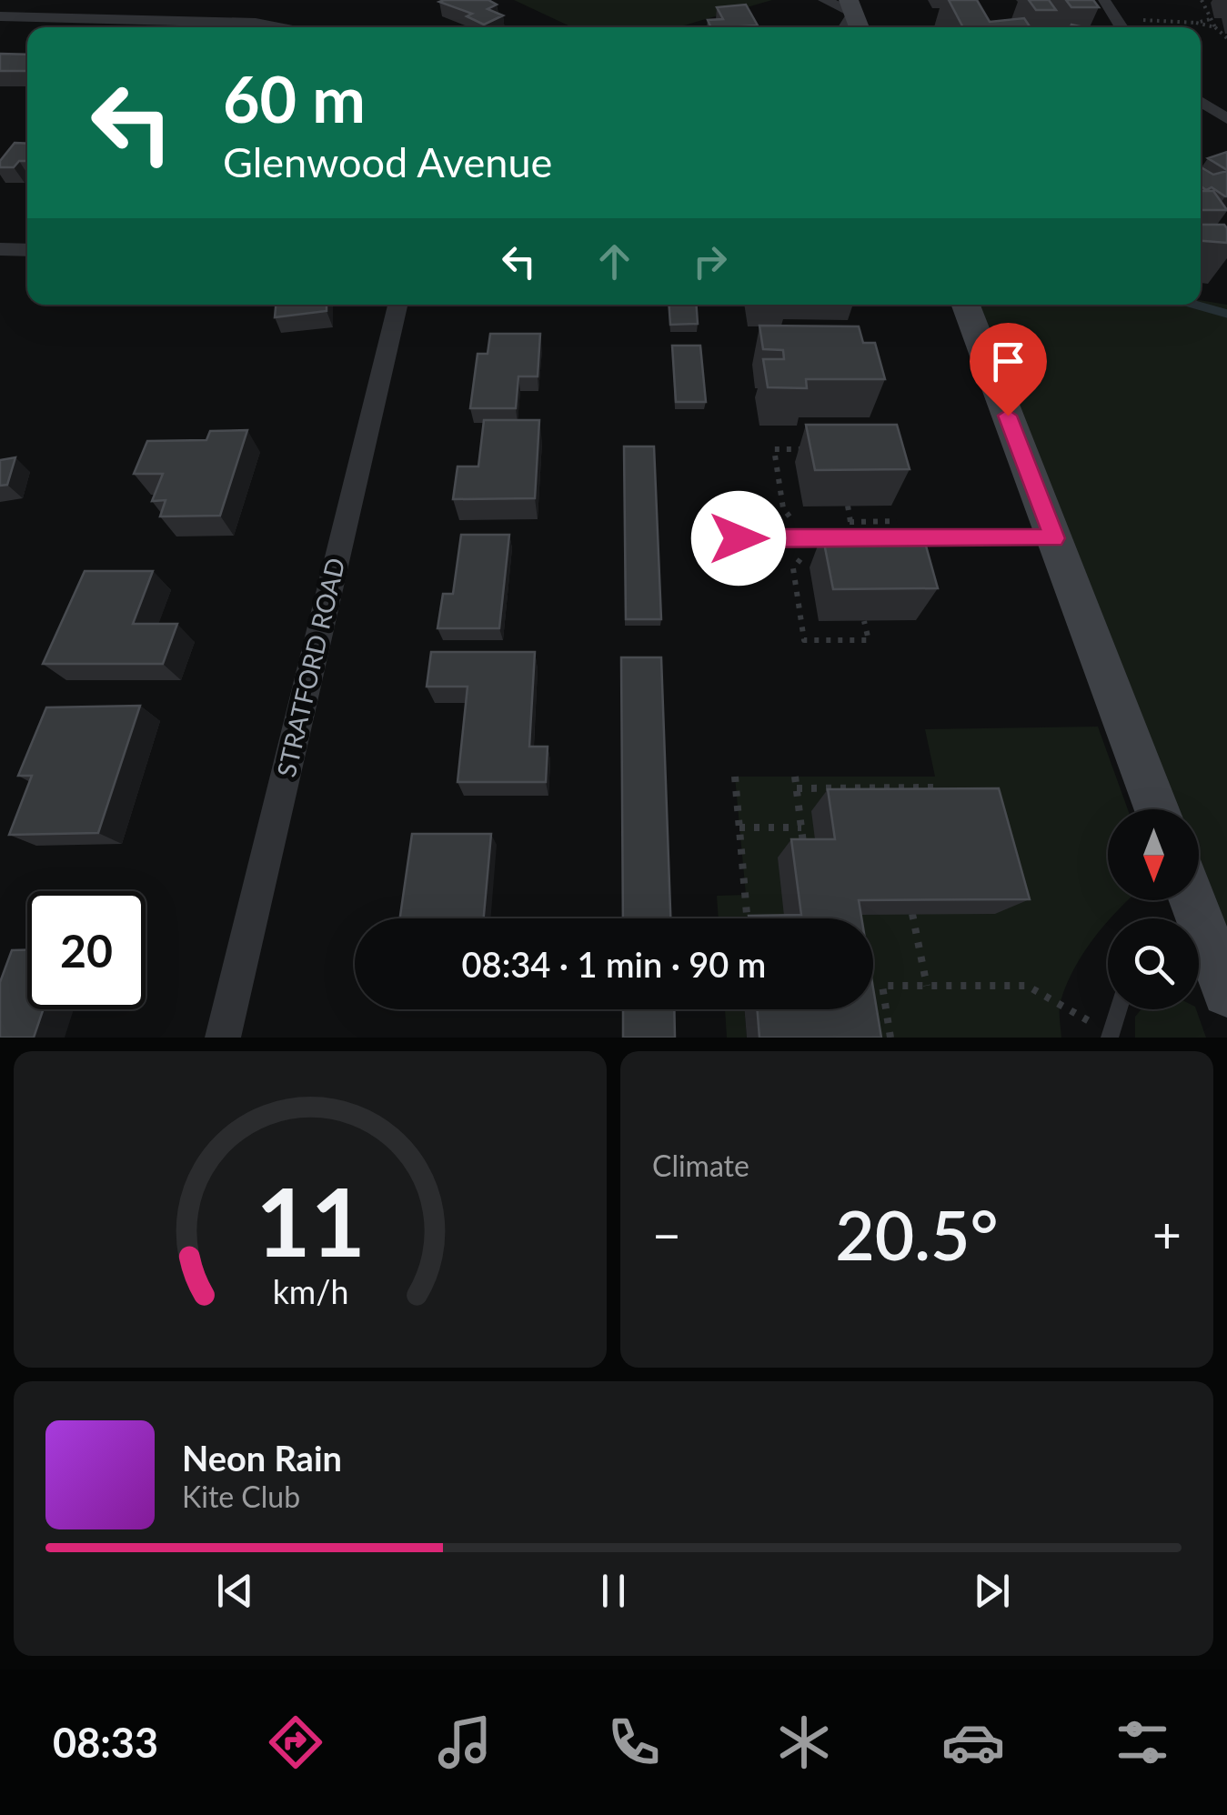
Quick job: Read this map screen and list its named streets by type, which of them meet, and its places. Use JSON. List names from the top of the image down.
{
  "streets": {
    "street": ["STRATFORD ROAD"]
  },
  "north": "bottom",
  "page": {
    "turn": ["60 m", "Glenwood Avenue"],
    "limit": "20",
    "trip": "08:34 · 1 min · 90 m",
    "tile": "Climate",
    "heat": ["−", "20.5°", "+"],
    "song": ["Neon Rain", "Kite Club"],
    "tabs": "08:33",
    "gauge": ["11", "km/h"]
  }
}
